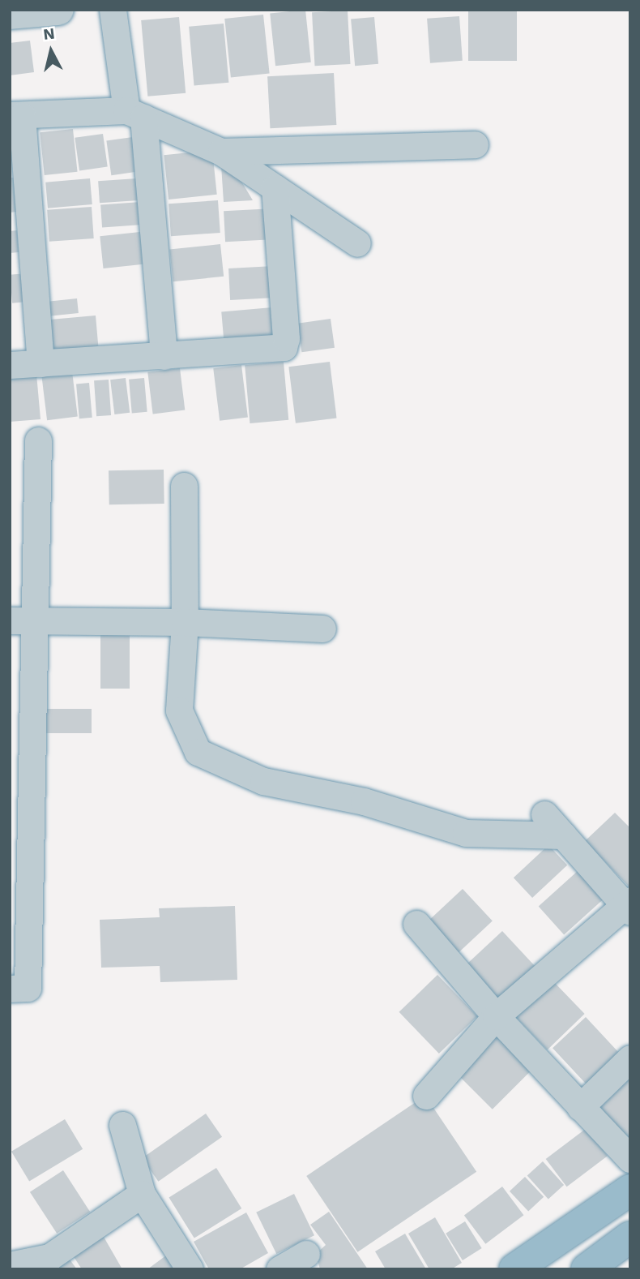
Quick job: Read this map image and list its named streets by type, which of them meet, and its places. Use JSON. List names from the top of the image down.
{
  "north": "top"
}
